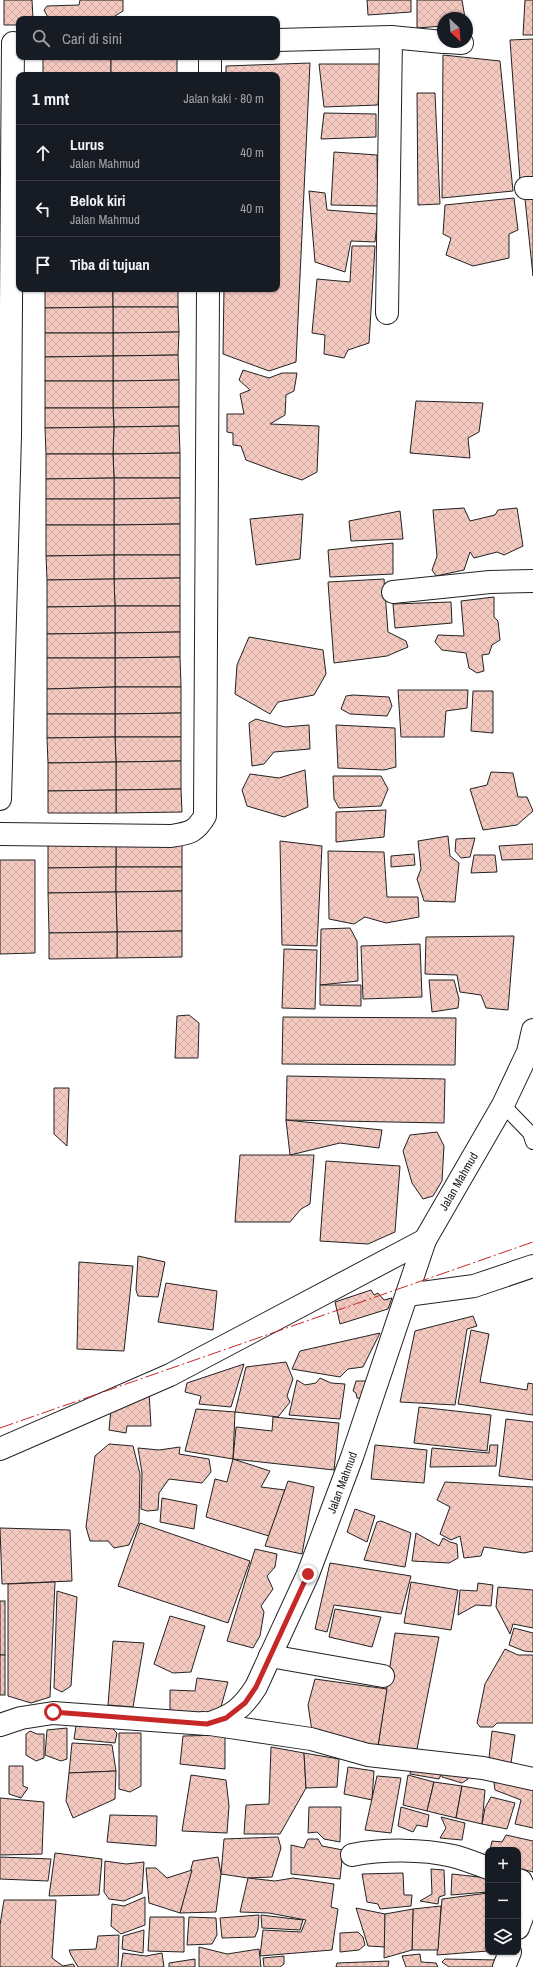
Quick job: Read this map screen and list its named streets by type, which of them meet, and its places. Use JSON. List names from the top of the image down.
{
  "streets": {
    "street": ["Jalan Mahmud"]
  },
  "north": "bottom right",
  "page": {
    "search": "Cari di sini",
    "heading": ["1 mnt", "Jalan kaki · 80 m"],
    "list": [
      ["Lurus", "Jalan Mahmud", "40 m"],
      ["Belok kiri", "Jalan Mahmud", "40 m"],
      "Tiba di tujuan"
    ],
    "map_buttons": ["+", "−"]
  }
}
